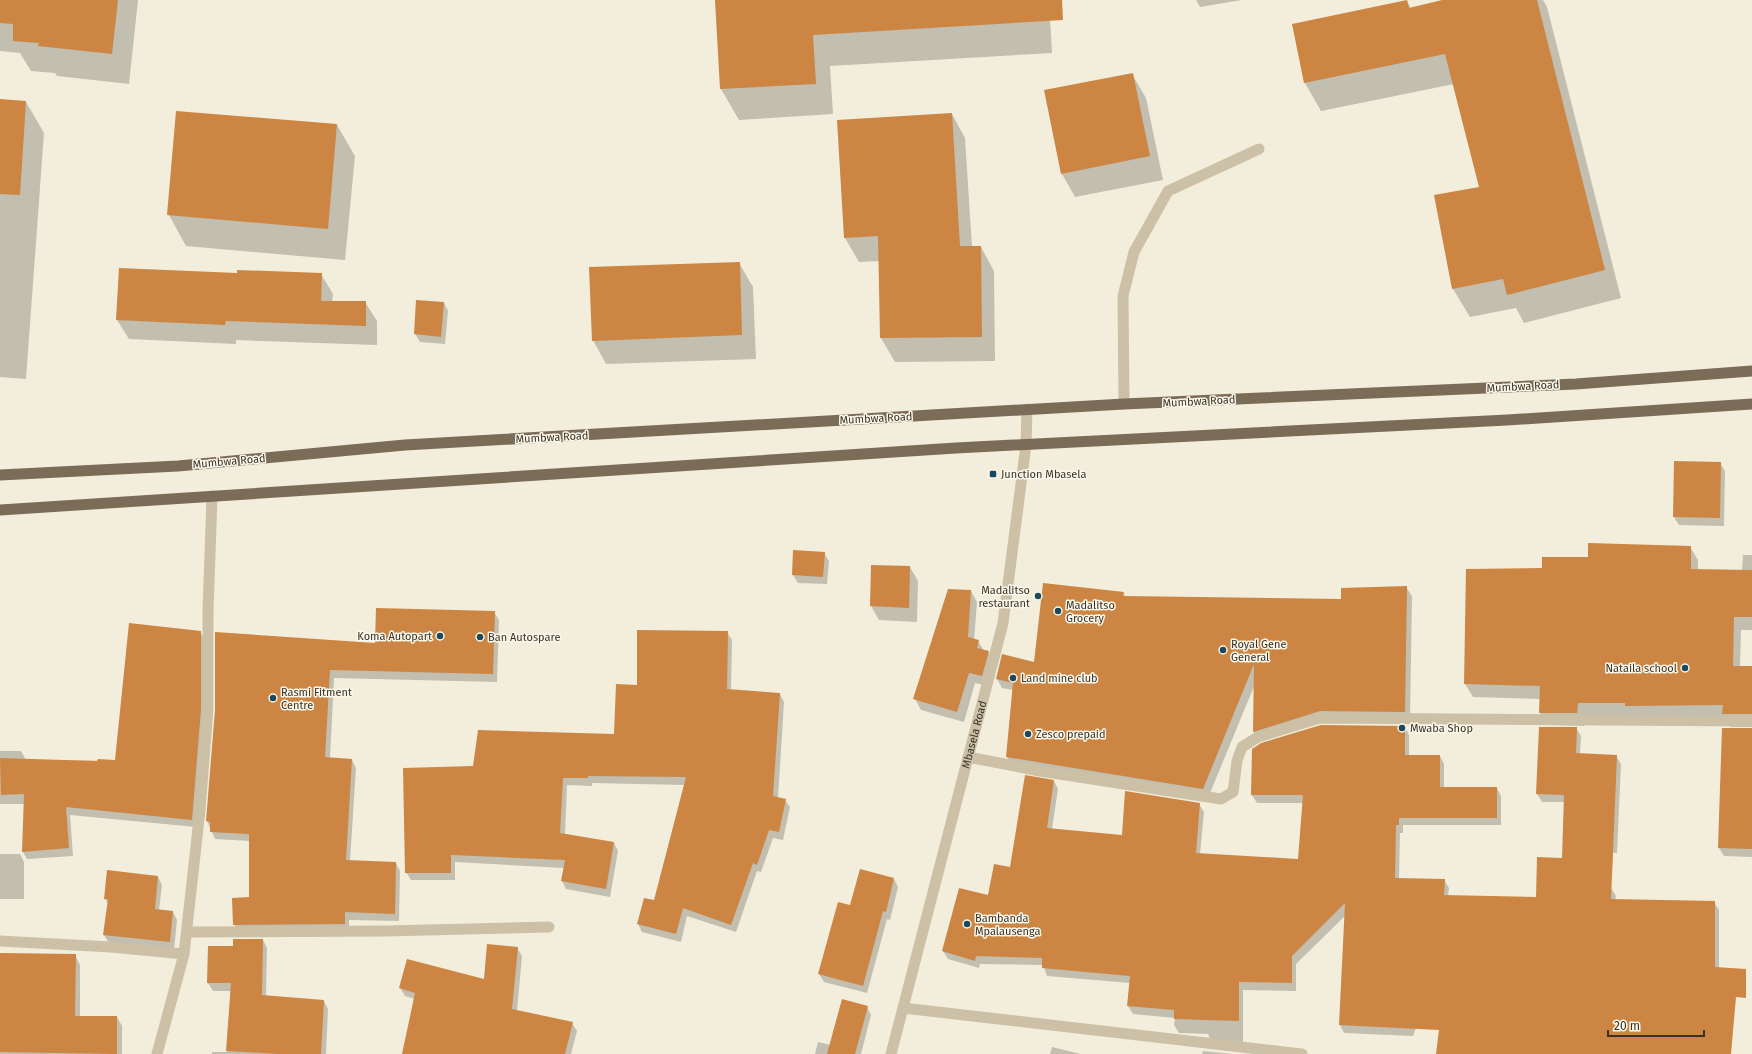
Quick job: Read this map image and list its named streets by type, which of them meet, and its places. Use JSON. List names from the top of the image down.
{
  "streets": {
    "main road": ["Mumbwa Road"],
    "street": ["Mbasela Road"]
  },
  "crossings": [
    ["Mumbwa Road", "Mbasela Road"]
  ],
  "places": {
    "transit": ["Junction Mbasela"],
    "other": [
      "Madalitso restaurant",
      "Madalitso Grocery",
      "Koma Autopart",
      "Ban Autospare",
      "Royal Gene General",
      "Nataila school",
      "Land mine club",
      "Rasmi Fitment Centre",
      "Mwaba Shop",
      "Zesco prepaid",
      "Bambanda Mpalausenga"
    ]
  },
  "scale_bar": "20 m"
}
